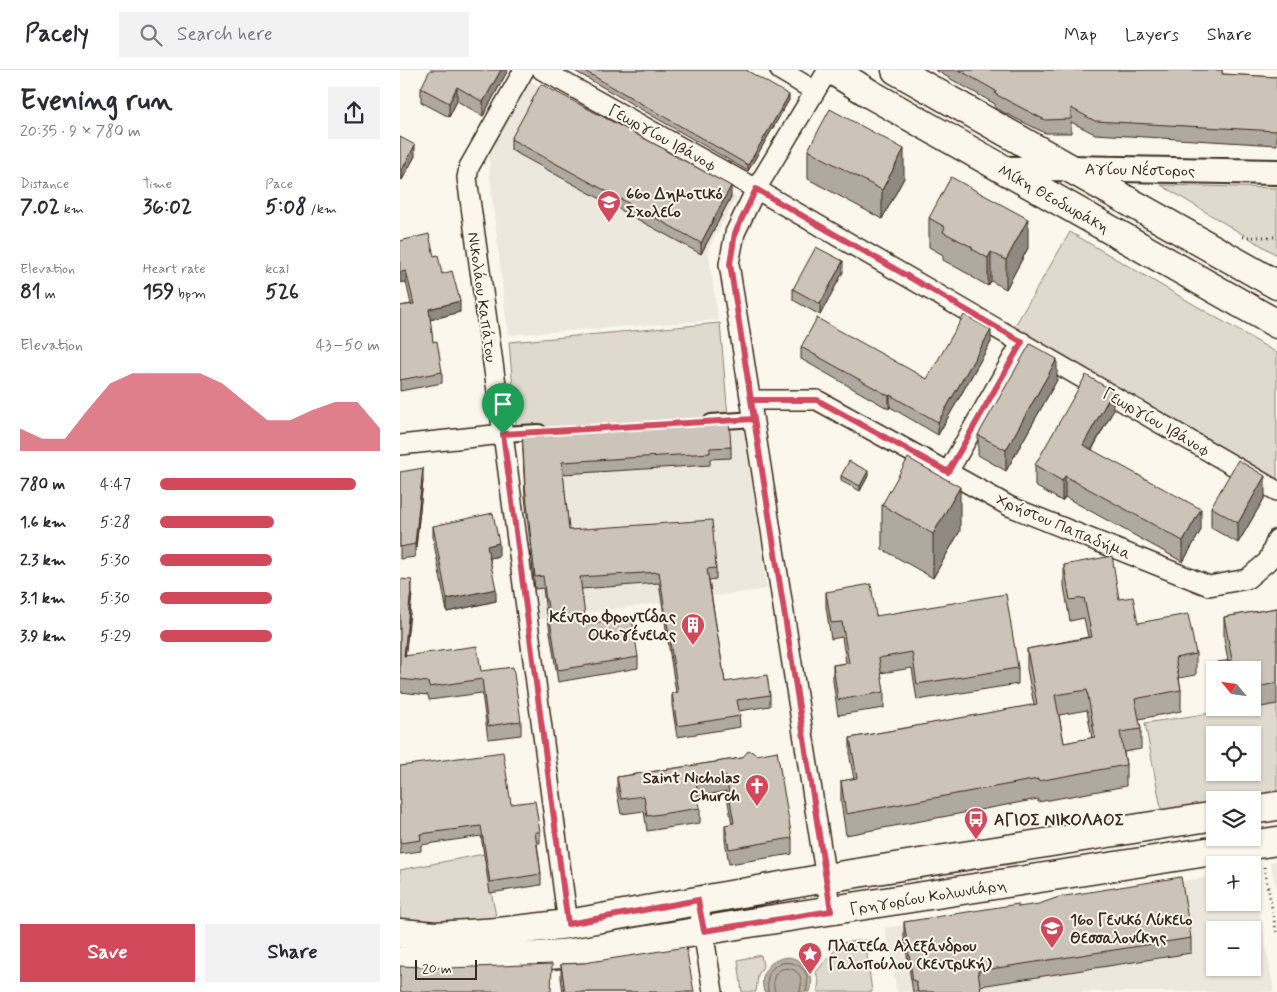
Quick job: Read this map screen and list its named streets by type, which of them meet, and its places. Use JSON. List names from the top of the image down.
{
  "streets": {
    "main road": ["Μίκη Θεοδωράκη", "Γρηγορίου Κολωνιάρη"],
    "street": [
      "Γεωργίου Ιβάνοφ",
      "Αγίου Νέστορος",
      "Νικολάου Καπάτου",
      "Χρήστου Παπαδήμα"
    ]
  },
  "crossings": [
    ["Αγίου Νέστορος", "Μίκη Θεοδωράκη"],
    ["Νικολάου Καπάτου", "Γρηγορίου Κολωνιάρη"]
  ],
  "places": {
    "school or university": ["66ο Δημοτικό Σχολείο", "16ο Γενικό Λύκειο Θεσσαλονίκης"],
    "building": ["Κέντρο Φροντίδας Οικογένειας"],
    "church": ["Saint Nicholas Church"],
    "bus stop": ["ΑΓΙΟΣ ΝΙΚΟΛΑΟΣ"],
    "place": ["Πλατεία Αλεξάνδρου Γαλοπούλου (κεντρική)"]
  },
  "scale_bar": "20 m",
  "north": "top left",
  "page": {
    "header": "Pacely",
    "search": "Search here",
    "nav": ["Map", "Layers", "Share"],
    "heading": ["Evening run", "20:35 · 9 × 780 m"],
    "stats": [
      ["Distance", "7.02 km"],
      ["Time", "36:02"],
      ["Pace", "5:08 /km"],
      ["Elevation", "81 m"],
      ["Heart rate", "159 bpm"],
      ["kcal", "526"]
    ],
    "chart": ["Elevation", "43–50 m"],
    "list": [
      {
        "name": "780 m",
        "note": "4:47"
      },
      {
        "name": "1.6 km",
        "note": "5:28"
      },
      {
        "name": "2.3 km",
        "note": "5:30"
      },
      {
        "name": "3.1 km",
        "note": "5:30"
      },
      {
        "name": "3.9 km",
        "note": "5:29"
      }
    ],
    "map_buttons": ["+", "−"],
    "buttons": ["Save", "Share"],
    "scale": "20 m"
  }
}
